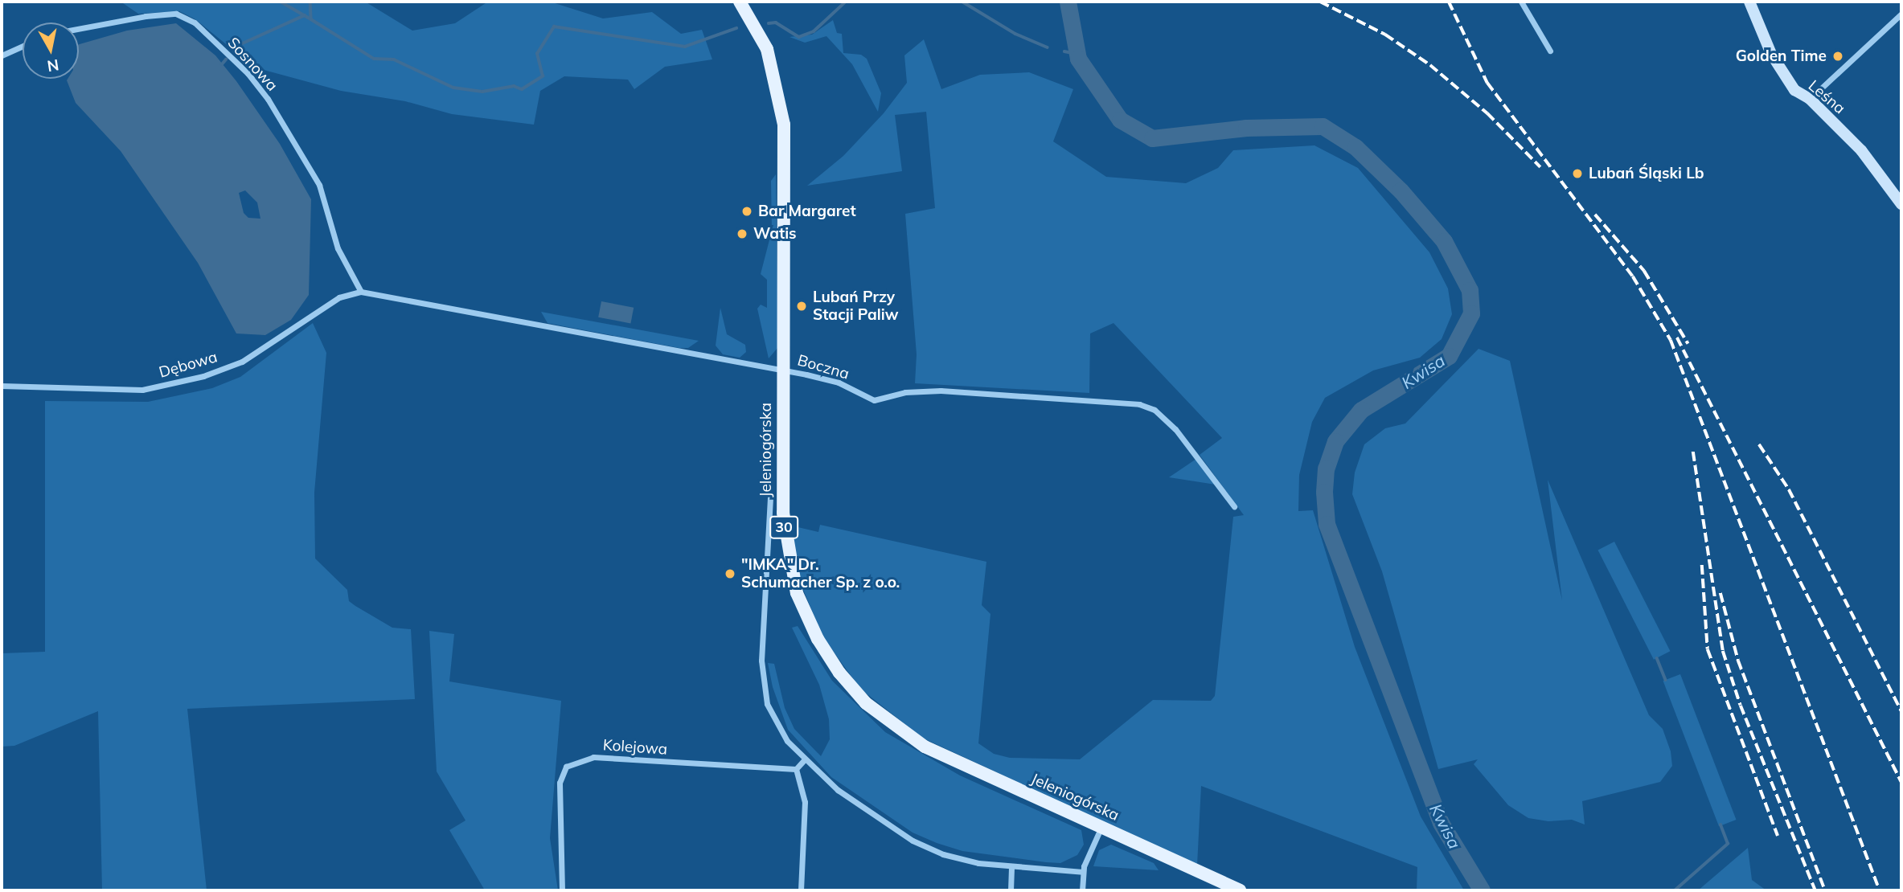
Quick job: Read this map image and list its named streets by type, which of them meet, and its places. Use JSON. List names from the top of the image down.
{
  "streets": {
    "main road": ["Leśna", "Jeleniogórska", "30"],
    "street": [
      "Sosnowa",
      "Dębowa",
      "Boczna",
      "Kolejowa"
    ]
  },
  "crossings": [
    ["Sosnowa", "Dębowa"],
    ["Sosnowa", "Boczna"],
    ["Dębowa", "Boczna"],
    ["Boczna", "Jeleniogórska"]
  ],
  "water": ["Kwisa"],
  "places": [
    "Golden Time",
    "Lubań Śląski Lb",
    "Bar Margaret",
    "Watis",
    "Lubań Przy Stacji Paliw",
    "\"IMKA\" Dr. Schumacher Sp. z o.o."
  ],
  "north": "bottom"
}
